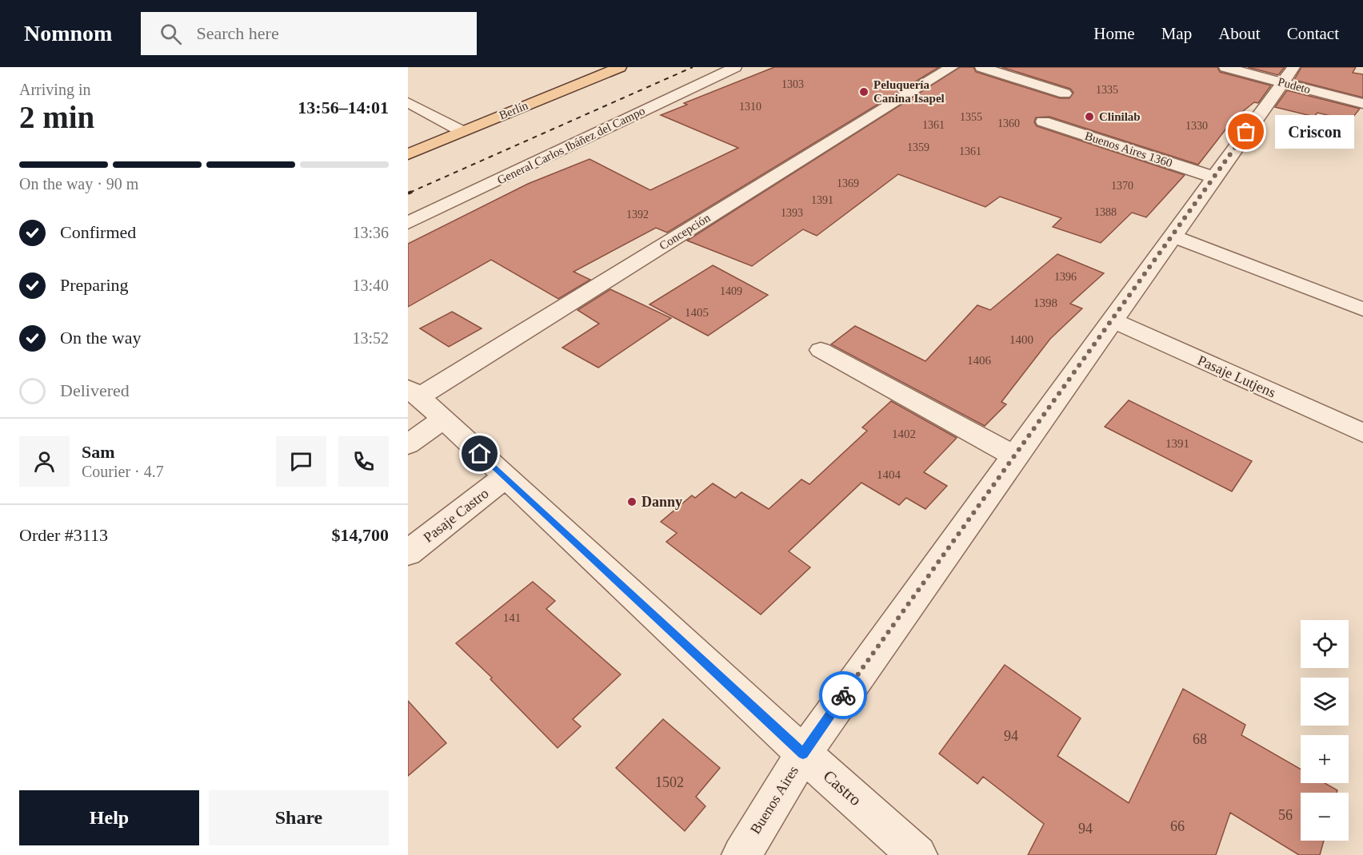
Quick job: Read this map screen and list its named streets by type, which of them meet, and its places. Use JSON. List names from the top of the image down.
{
  "streets": {
    "main road": ["Berlín"],
    "street": [
      "Pudeto",
      "General Carlos Ibáñez del Campo",
      "Buenos Aires 1360",
      "Concepción",
      "Pasaje Lutjens",
      "Pasaje Castro",
      "Castro",
      "Buenos Aires"
    ]
  },
  "crossings": [
    ["Pudeto", "Buenos Aires"],
    ["Buenos Aires 1360", "Buenos Aires"],
    ["Concepción", "Castro"],
    ["Pasaje Lutjens", "Buenos Aires"],
    ["Pasaje Castro", "Castro"],
    ["Castro", "Buenos Aires"]
  ],
  "places": [
    "Peluquería Canina Isapel",
    "Clinilab",
    "Criscon",
    "Danny"
  ],
  "house_numbers": [
    "1303",
    "1335",
    "1310",
    "1355",
    "1360",
    "1361",
    "1330",
    "1359",
    "1361",
    "1369",
    "1370",
    "1391",
    "1388",
    "1393",
    "1392",
    "1396",
    "1409",
    "1398",
    "1405",
    "1400",
    "1406",
    "1402",
    "1391",
    "1404",
    "141",
    "94",
    "68",
    "1502",
    "56",
    "66",
    "94"
  ],
  "page": {
    "header": "Nomnom",
    "search": "Search here",
    "nav": [
      "Home",
      "Map",
      "About",
      "Contact"
    ],
    "heading": ["2 min", "Arriving in", "13:56–14:01"],
    "panel": [
      "Sam",
      "Courier · 4.7",
      "Order #3113",
      "$14,700"
    ],
    "bubble": "Criscon",
    "bar": "On the way · 90 m",
    "list": [
      ["Confirmed", "13:36"],
      ["Preparing", "13:40"],
      ["On the way", "13:52"],
      "Delivered"
    ],
    "map_buttons": ["+", "−"],
    "buttons": ["Help", "Share"]
  }
}
